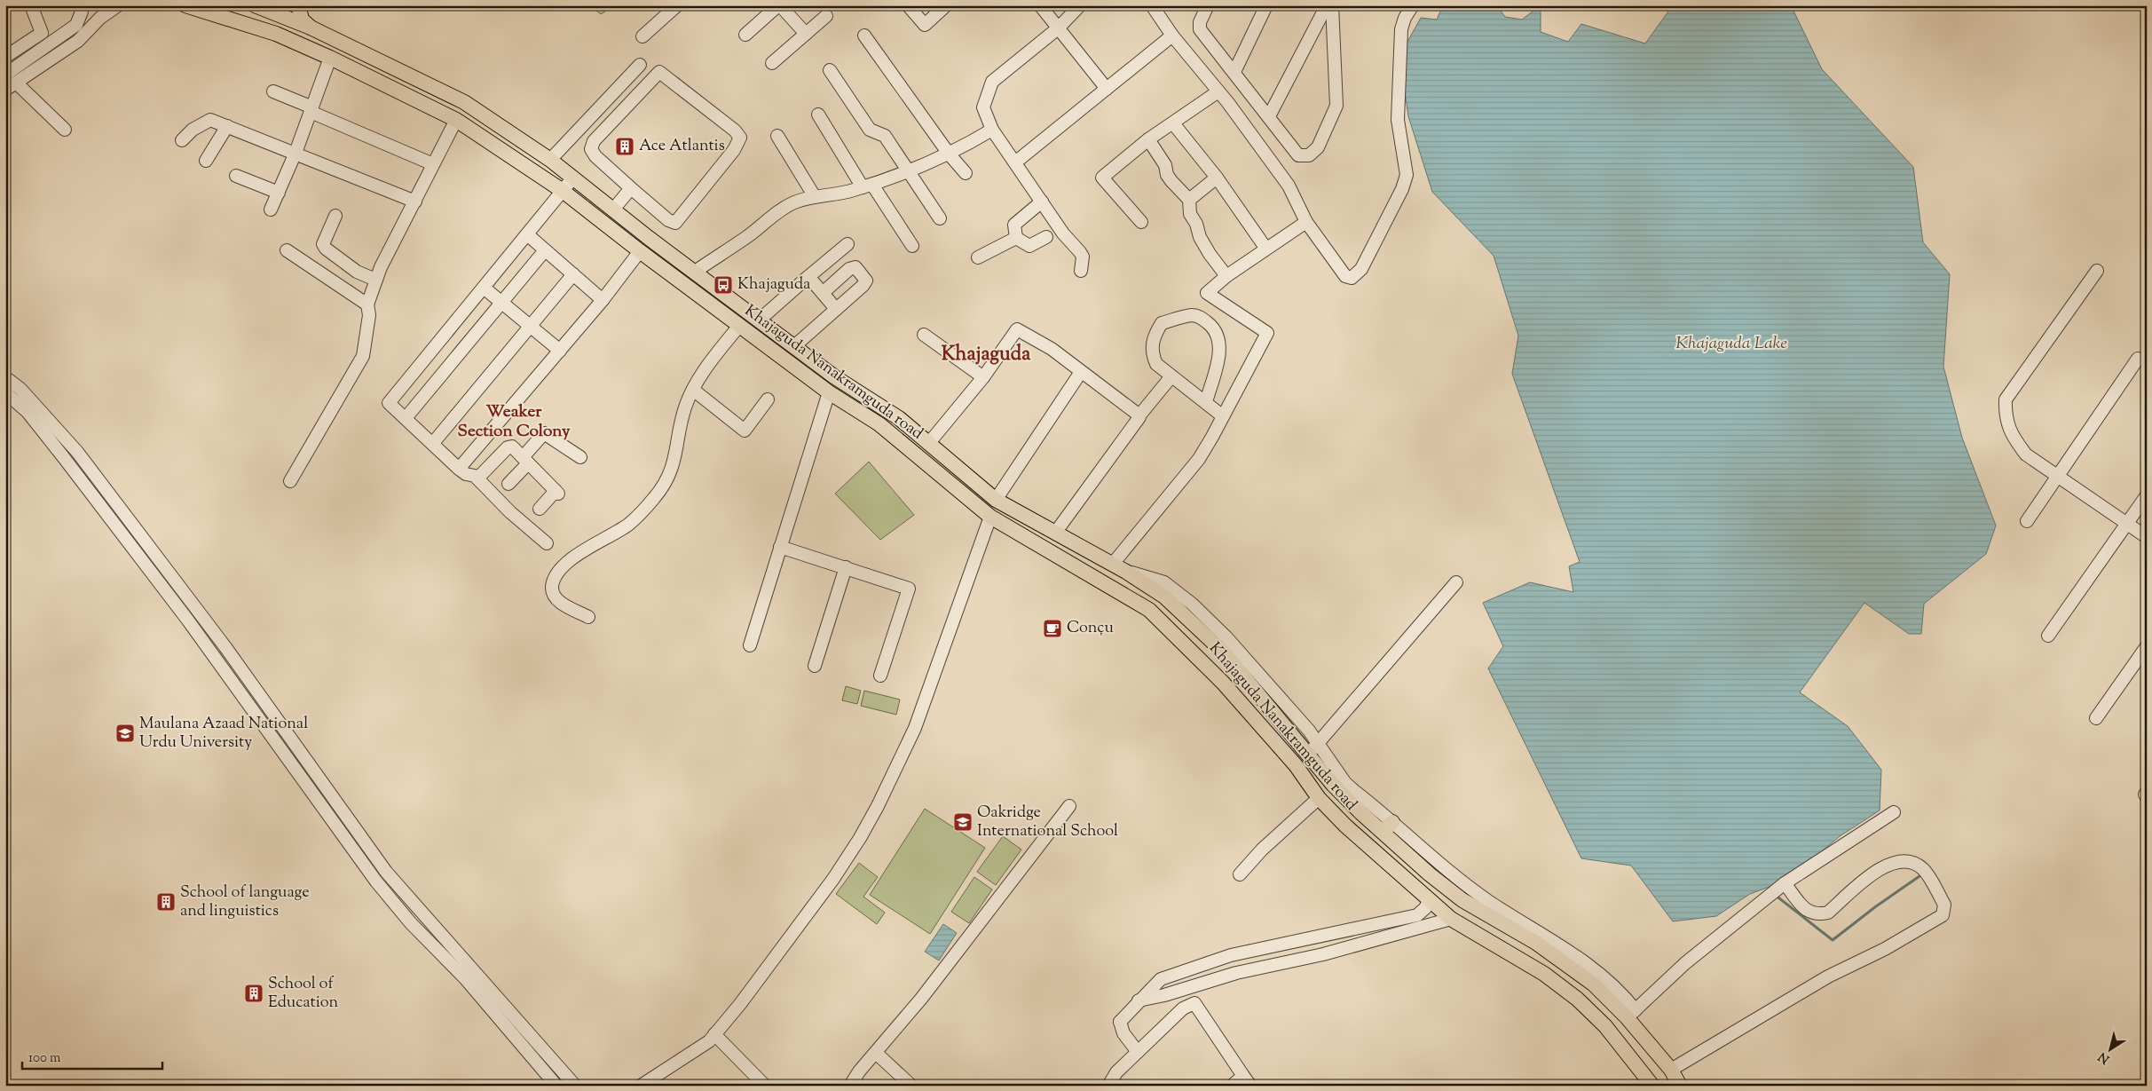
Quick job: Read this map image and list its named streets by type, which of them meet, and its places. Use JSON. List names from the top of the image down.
{
  "streets": {
    "main road": ["Khajaguda Nanakramguda road"]
  },
  "districts": ["Khajaguda", "Weaker Section Colony"],
  "water": ["Khajaguda Lake"],
  "places": {
    "building": ["Ace Atlantis", "School of language and linguistics", "School of Education"],
    "bus stop": ["Khajaguda"],
    "cafe": ["Conçu"],
    "school or university": ["Maulana Azaad National Urdu University", "Oakridge International School"]
  },
  "scale_bar": "100 m",
  "north": "bottom left"
}
